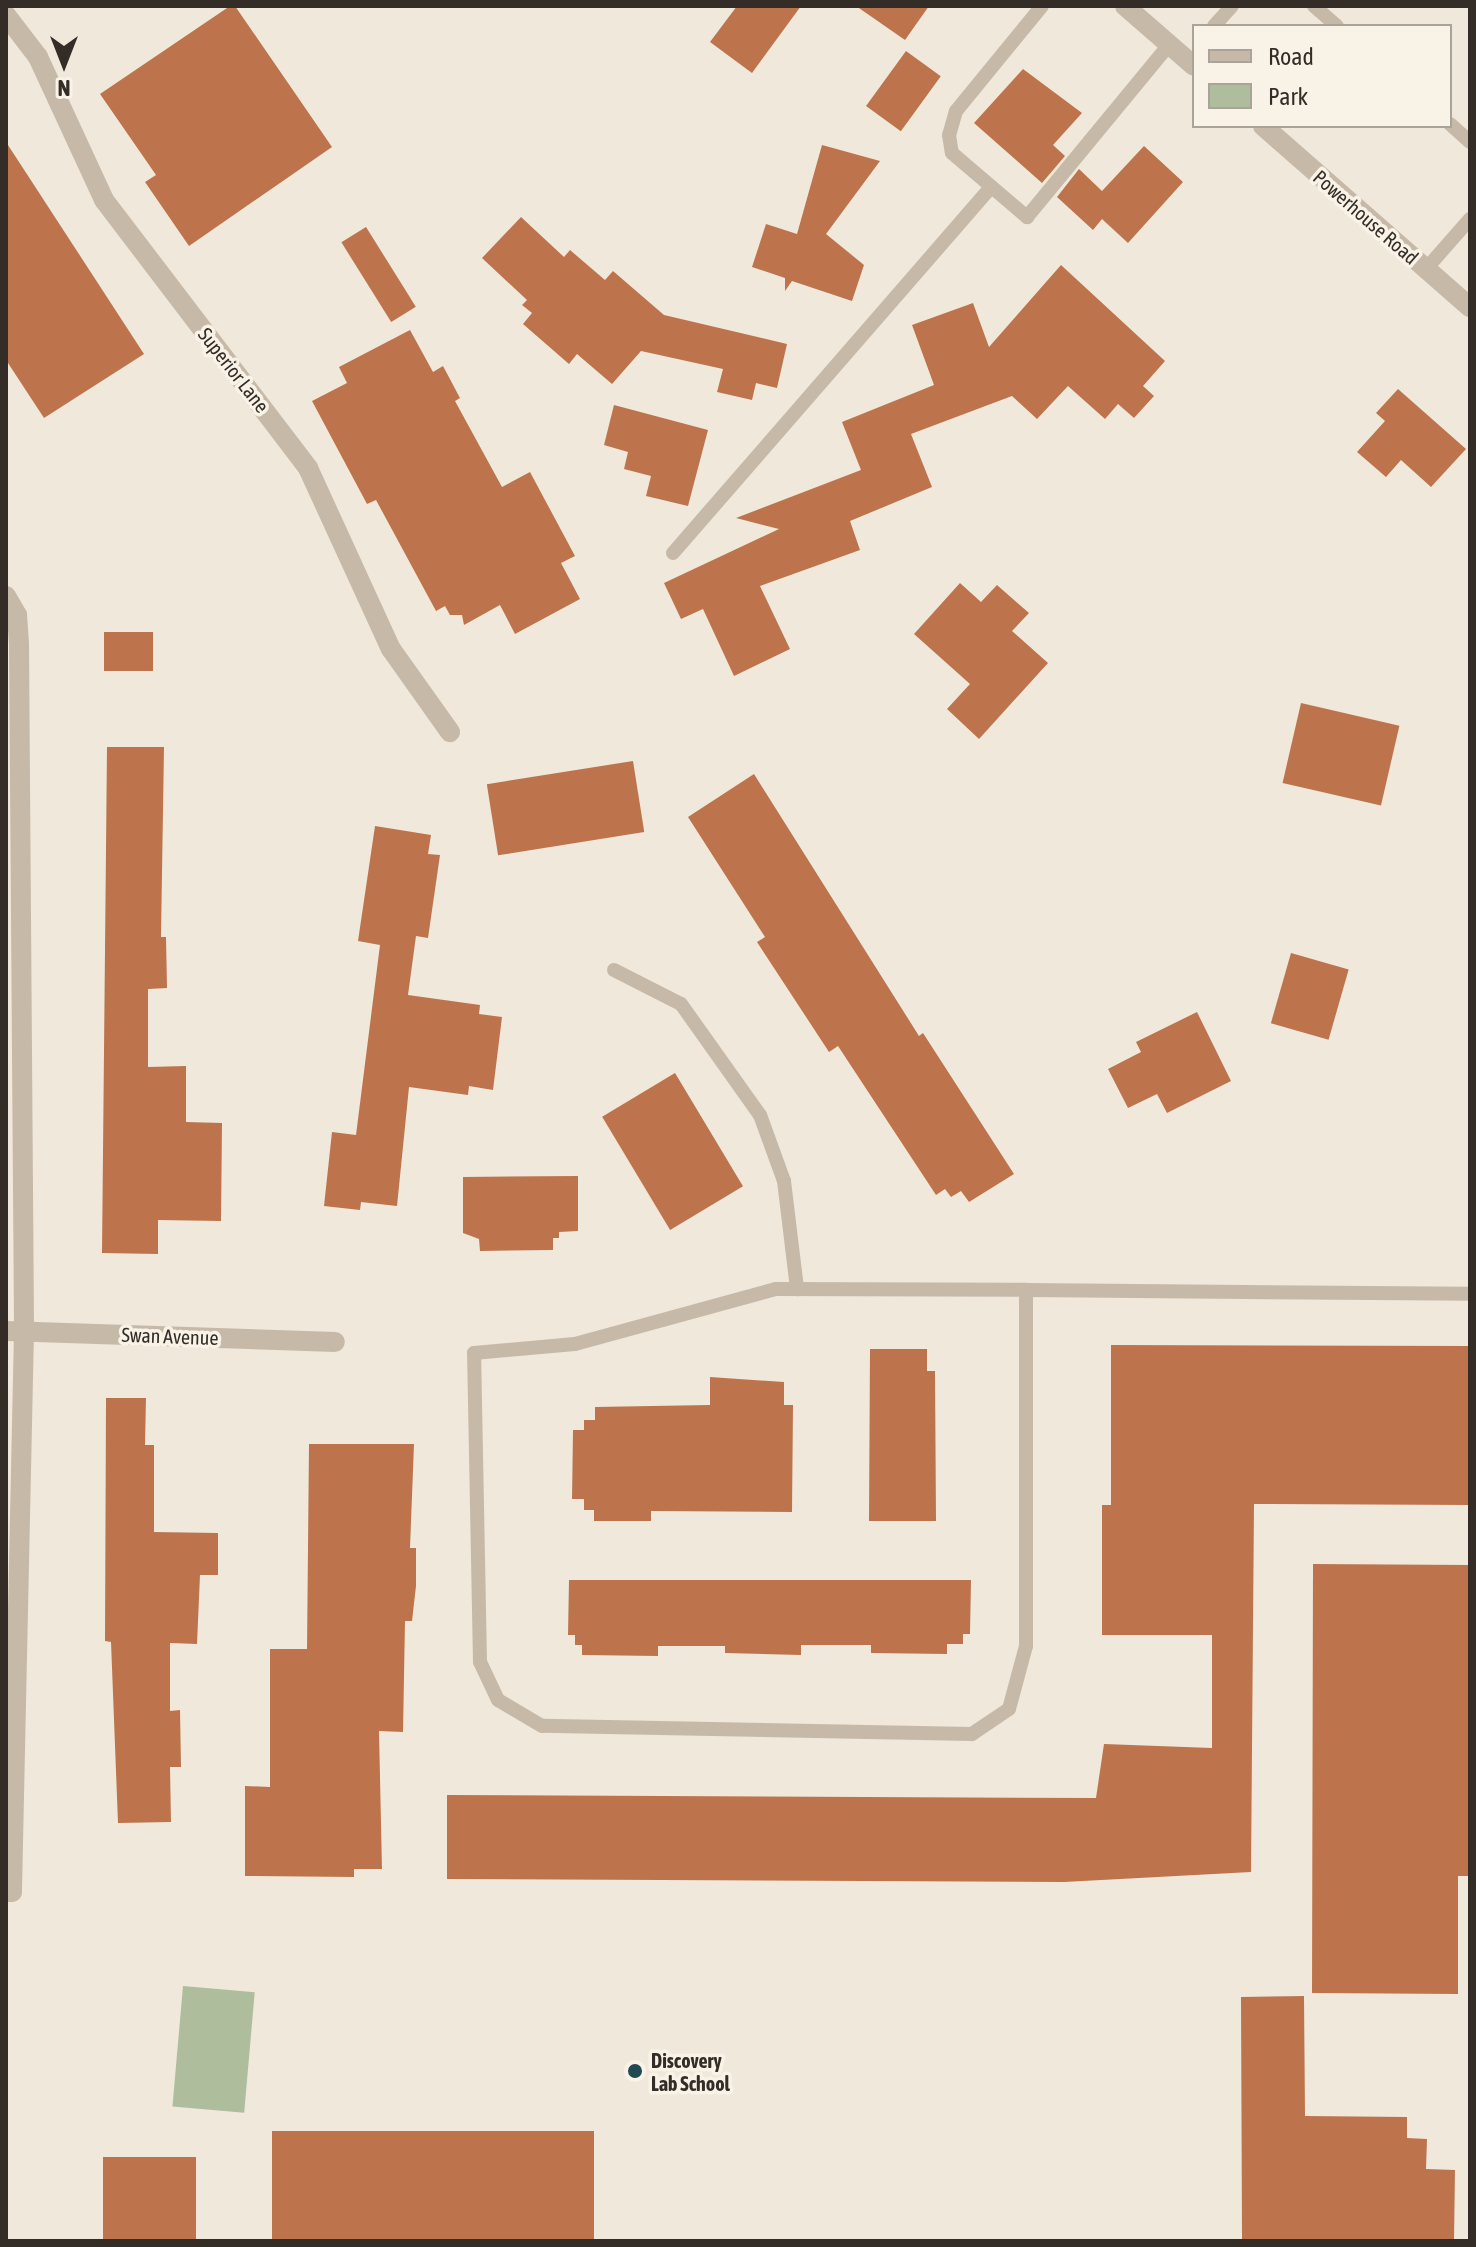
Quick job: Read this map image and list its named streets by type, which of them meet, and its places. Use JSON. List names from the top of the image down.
{
  "streets": {
    "street": ["Powerhouse Road", "Superior Lane", "Swan Avenue"]
  },
  "places": ["Discovery Lab School"],
  "legend": ["Road", "Park"],
  "north": "bottom"
}
